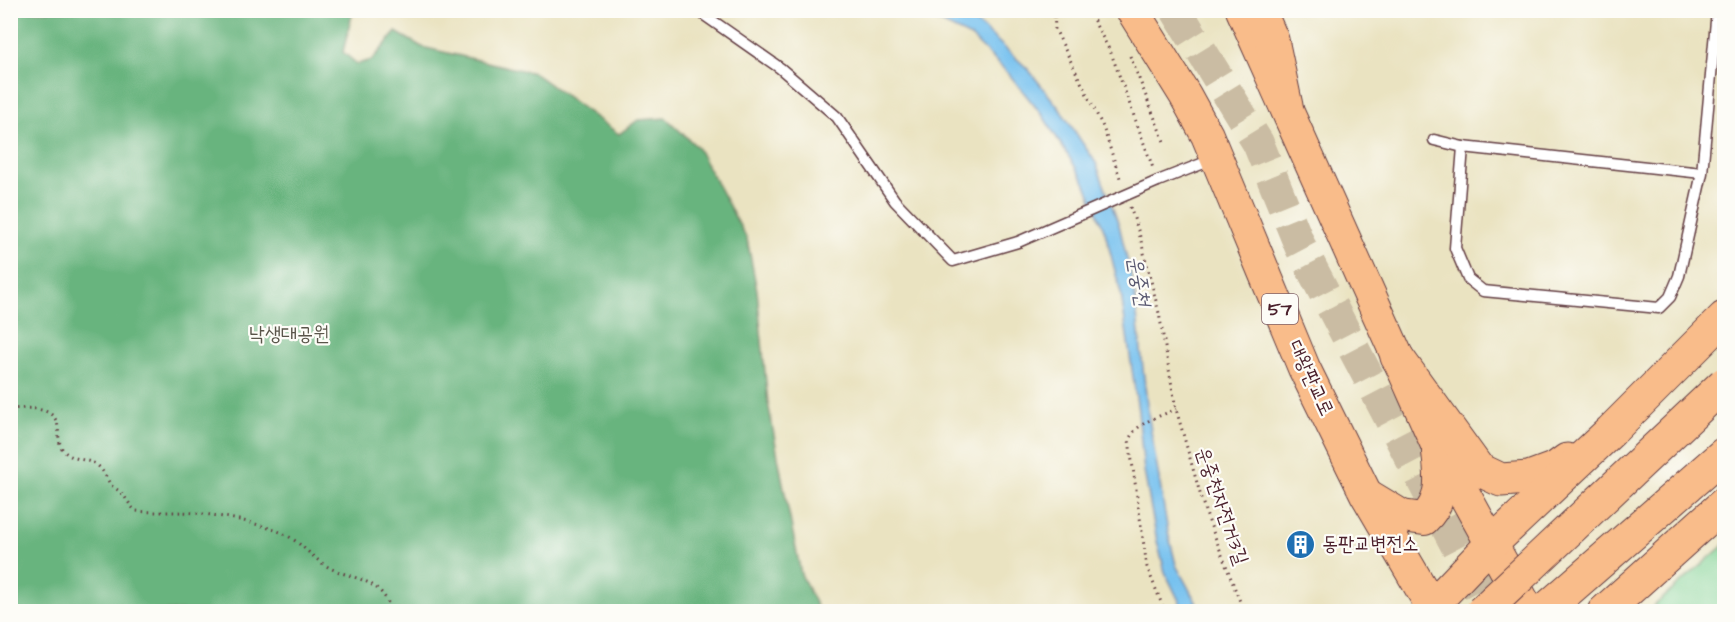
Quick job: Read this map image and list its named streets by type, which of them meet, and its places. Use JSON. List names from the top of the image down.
{
  "streets": {
    "main road": ["57", "대왕판교로"],
    "path": ["운중천자전거3길"]
  },
  "water": ["운중천"],
  "parks": ["낙생대공원"],
  "places": {
    "building": ["동판교변전소"]
  }
}
